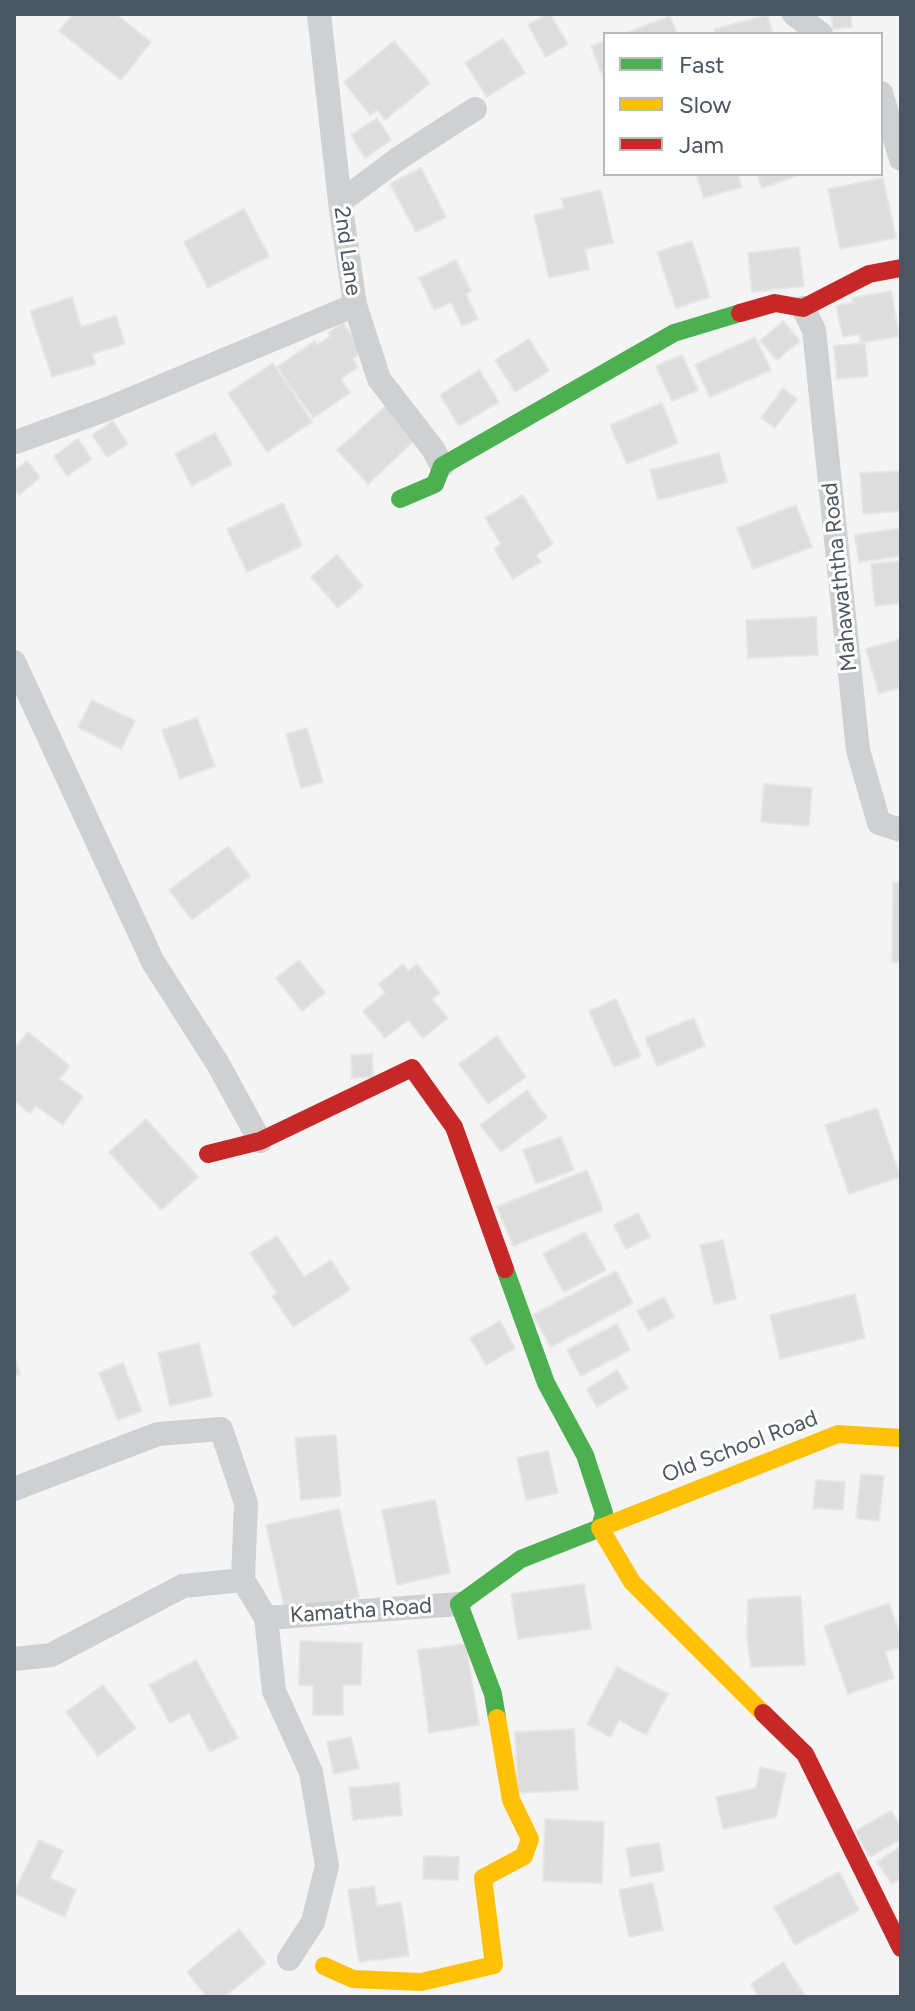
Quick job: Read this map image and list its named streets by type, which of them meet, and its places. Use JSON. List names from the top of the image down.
{
  "streets": {
    "street": [
      "2nd Lane",
      "Mahawaththa Road",
      "Old School Road",
      "Kamatha Road"
    ]
  },
  "crossings": [
    ["Old School Road", "Kamatha Road"]
  ],
  "legend": ["Fast", "Slow", "Jam"]
}
